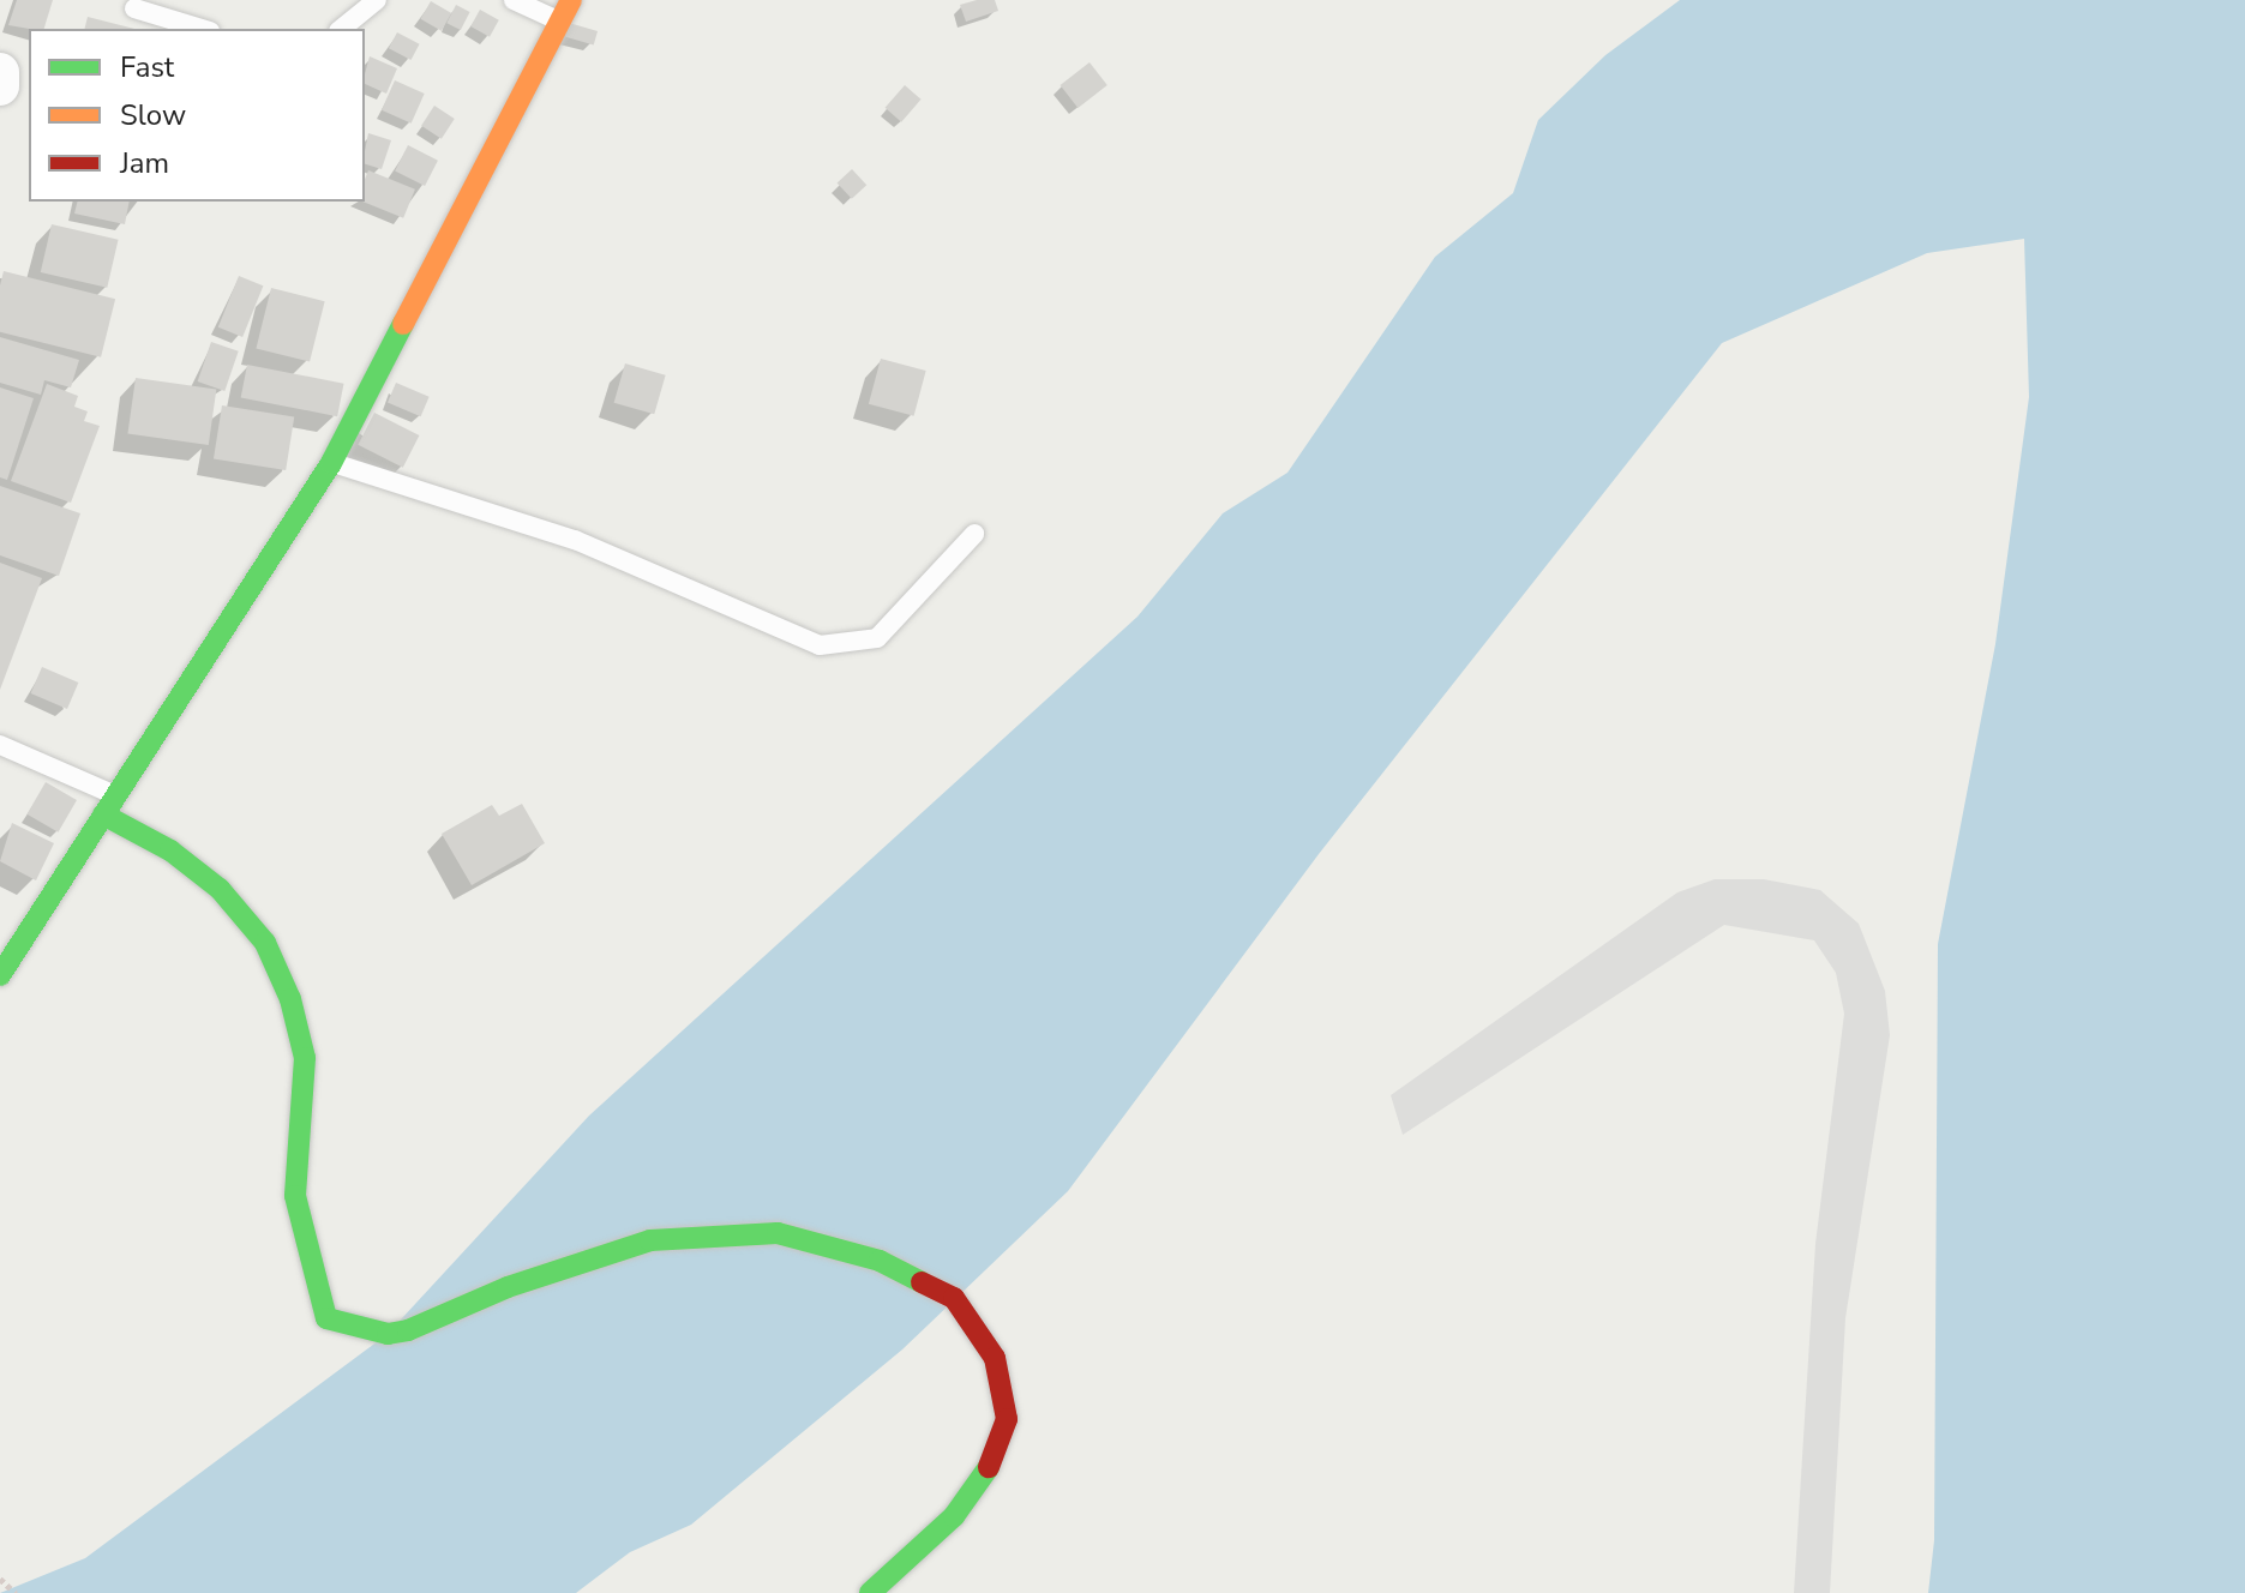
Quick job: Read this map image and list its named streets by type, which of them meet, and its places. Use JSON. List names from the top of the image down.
{
  "legend": ["Fast", "Slow", "Jam"]
}
